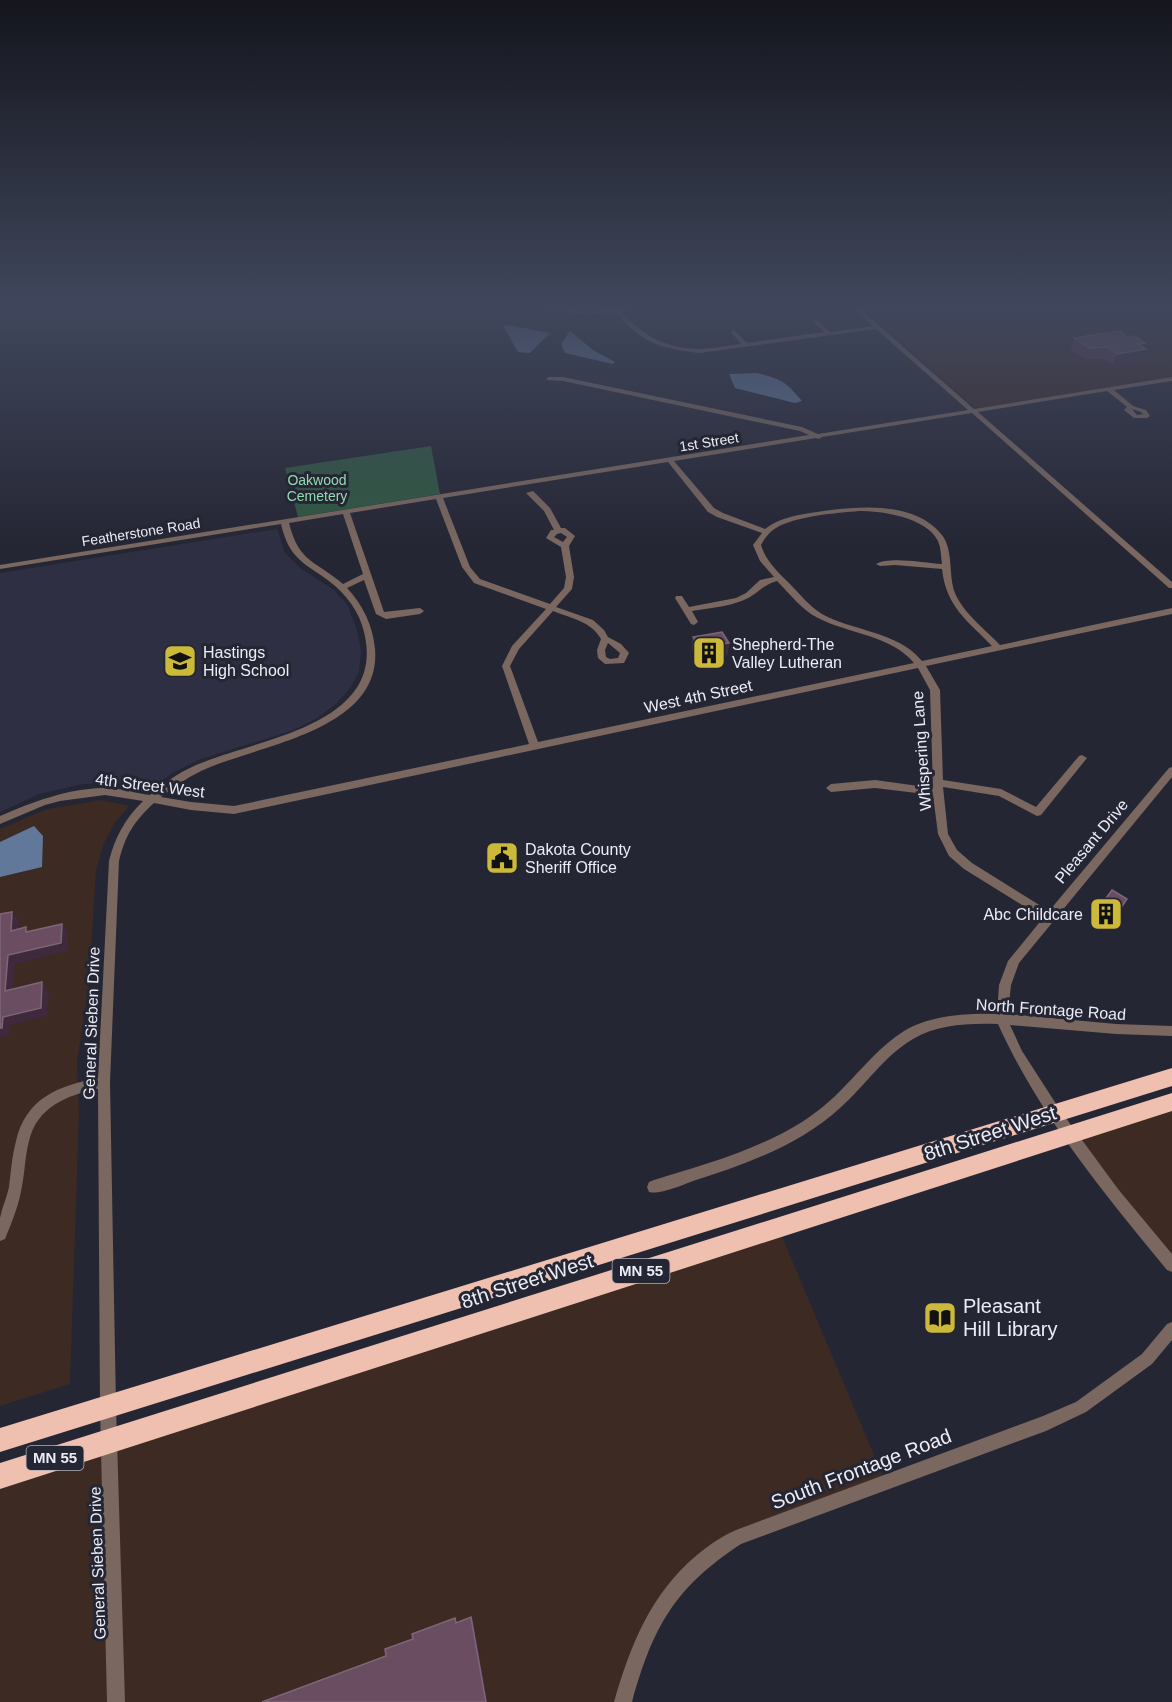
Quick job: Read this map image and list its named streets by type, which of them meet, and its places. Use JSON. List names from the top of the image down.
{
  "streets": {
    "highway": ["8th Street West", "MN 55"],
    "street": [
      "1st Street",
      "Featherstone Road",
      "West 4th Street",
      "Whispering Lane",
      "4th Street West",
      "Pleasant Drive",
      "North Frontage Road",
      "General Sieben Drive",
      "South Frontage Road"
    ]
  },
  "crossings": [
    ["1st Street", "Featherstone Road"],
    ["1st Street", "General Sieben Drive"],
    ["Featherstone Road", "General Sieben Drive"],
    ["West 4th Street", "Whispering Lane"],
    ["West 4th Street", "4th Street West"],
    ["Whispering Lane", "Pleasant Drive"],
    ["4th Street West", "General Sieben Drive"],
    ["Pleasant Drive", "North Frontage Road"],
    ["General Sieben Drive", "8th Street West"]
  ],
  "parks": ["Oakwood Cemetery"],
  "places": {
    "building": ["Shepherd-The Valley Lutheran", "Abc Childcare"],
    "school or university": ["Hastings High School"],
    "public building": ["Dakota County Sheriff Office"],
    "library": ["Pleasant Hill Library"]
  }
}
